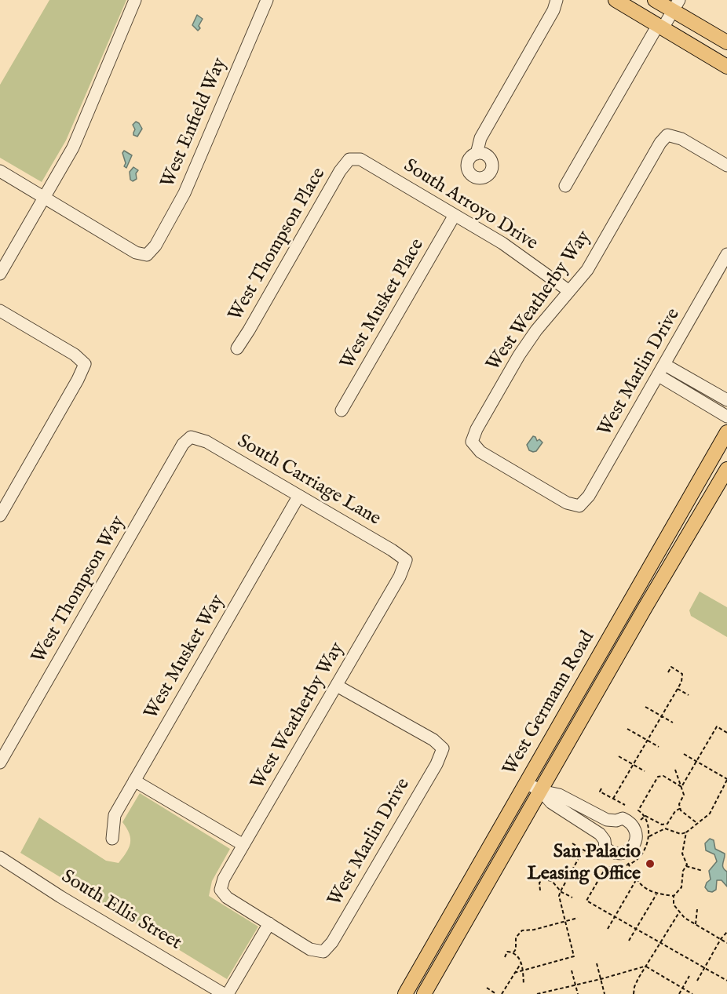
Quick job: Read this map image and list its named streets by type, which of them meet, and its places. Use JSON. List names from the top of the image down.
{
  "streets": {
    "main road": ["West Germann Road"],
    "street": [
      "West Enfield Way",
      "South Arroyo Drive",
      "West Thompson Place",
      "West Weatherby Way",
      "West Musket Place",
      "West Marlin Drive",
      "South Carriage Lane",
      "West Thompson Way",
      "West Musket Way",
      "South Ellis Street"
    ]
  },
  "crossings": [
    ["South Arroyo Drive", "West Thompson Place"],
    ["South Arroyo Drive", "West Weatherby Way"],
    ["South Arroyo Drive", "West Musket Place"],
    ["West Weatherby Way", "West Marlin Drive"],
    ["West Weatherby Way", "South Carriage Lane"],
    ["South Carriage Lane", "West Thompson Way"],
    ["South Carriage Lane", "West Musket Way"]
  ],
  "places": ["San Palacio Leasing Office"]
}
